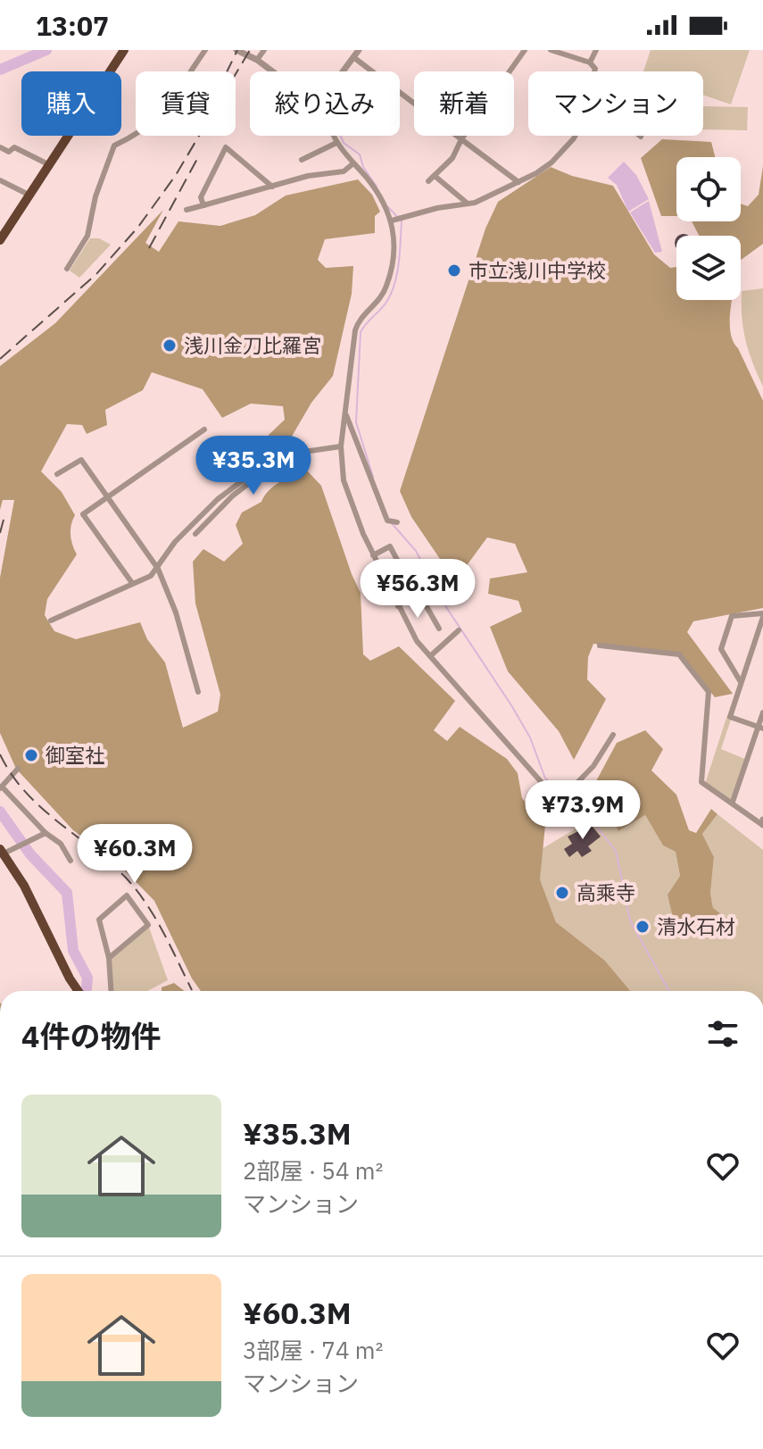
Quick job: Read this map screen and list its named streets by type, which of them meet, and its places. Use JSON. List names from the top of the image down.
{
  "places": [
    "市立浅川中学校",
    "浅川金刀比羅宮",
    "御室社",
    "高乘寺",
    "清水石材"
  ],
  "page": {
    "status": "13:07",
    "chip": [
      "購入",
      "賃貸",
      "絞り込み",
      "新着",
      "マンション"
    ],
    "price": [
      "¥35.3M",
      "¥56.3M",
      "¥73.9M",
      "¥60.3M"
    ],
    "heading": "4件の物件",
    "list": [
      {
        "name": "¥35.3M",
        "note": "2部屋 · 54 m² · マンション"
      },
      {
        "name": "¥60.3M",
        "note": "3部屋 · 74 m² · マンション"
      }
    ]
  }
}
